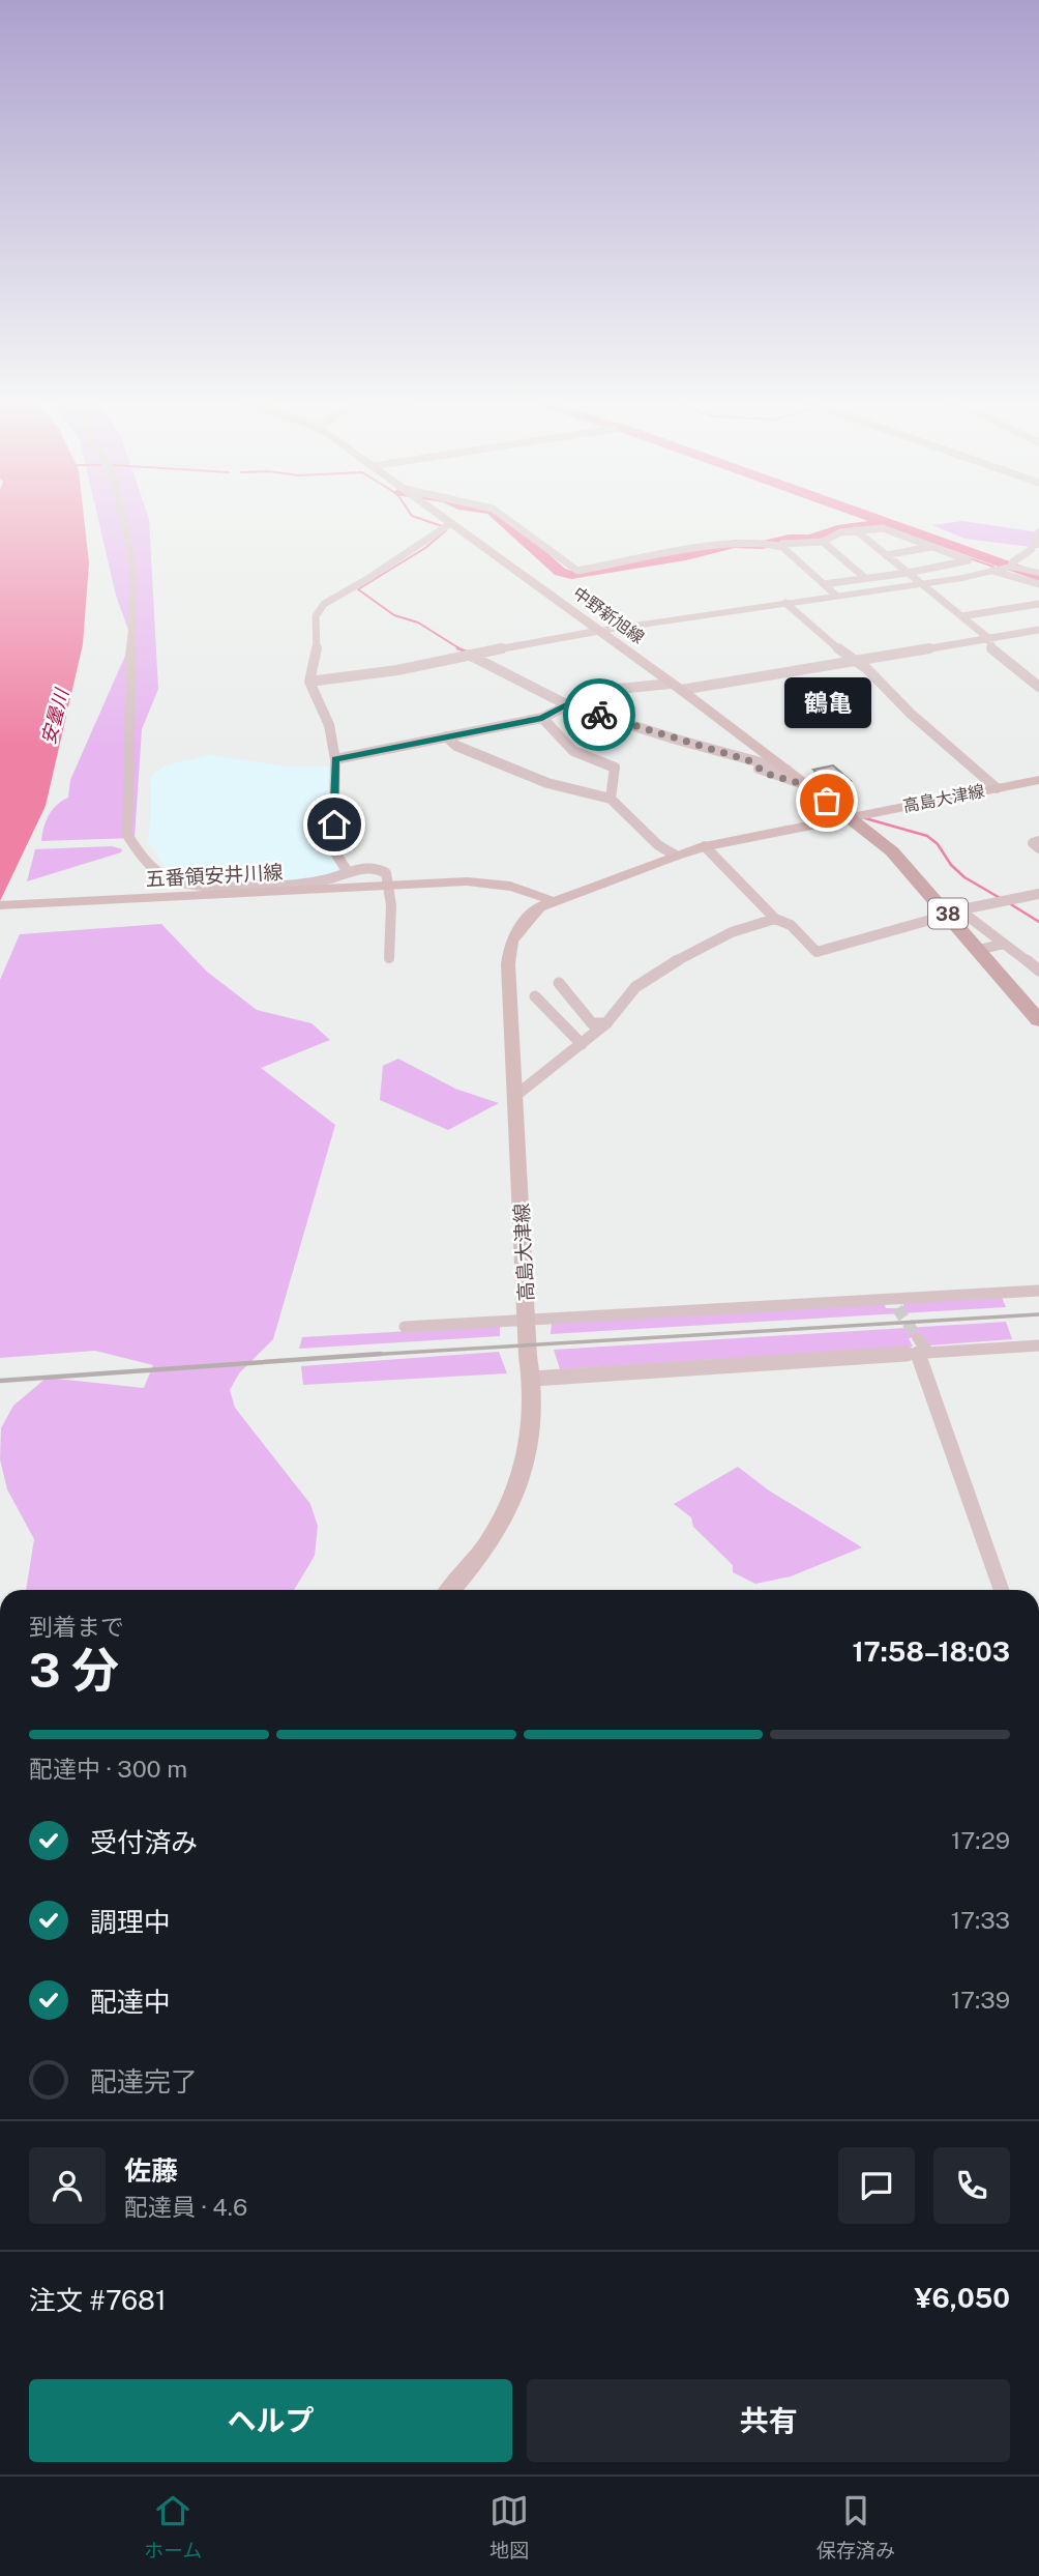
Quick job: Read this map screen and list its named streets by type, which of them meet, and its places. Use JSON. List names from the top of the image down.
{
  "streets": {
    "main road": [
      "中野新旭線",
      "高島大津線",
      "五番領安井川線",
      "38"
    ]
  },
  "crossings": [
    ["中野新旭線", "高島大津線"],
    ["中野新旭線", "38"],
    ["高島大津線", "五番領安井川線"],
    ["高島大津線", "38"]
  ],
  "water": ["安曇川"],
  "places": ["鶴亀"],
  "page": {
    "bubble": "鶴亀",
    "heading": ["3 分", "到着まで", "17:58–18:03"],
    "panel": [
      "佐藤",
      "配達員 · 4.6",
      "注文 #7681",
      "¥6,050"
    ],
    "bar": "配達中 · 300 m",
    "list": [
      ["受付済み", "17:29"],
      ["調理中", "17:33"],
      ["配達中", "17:39"],
      "配達完了"
    ],
    "buttons": ["ヘルプ", "共有"],
    "tabs": ["ホーム", "地図", "保存済み"]
  }
}
